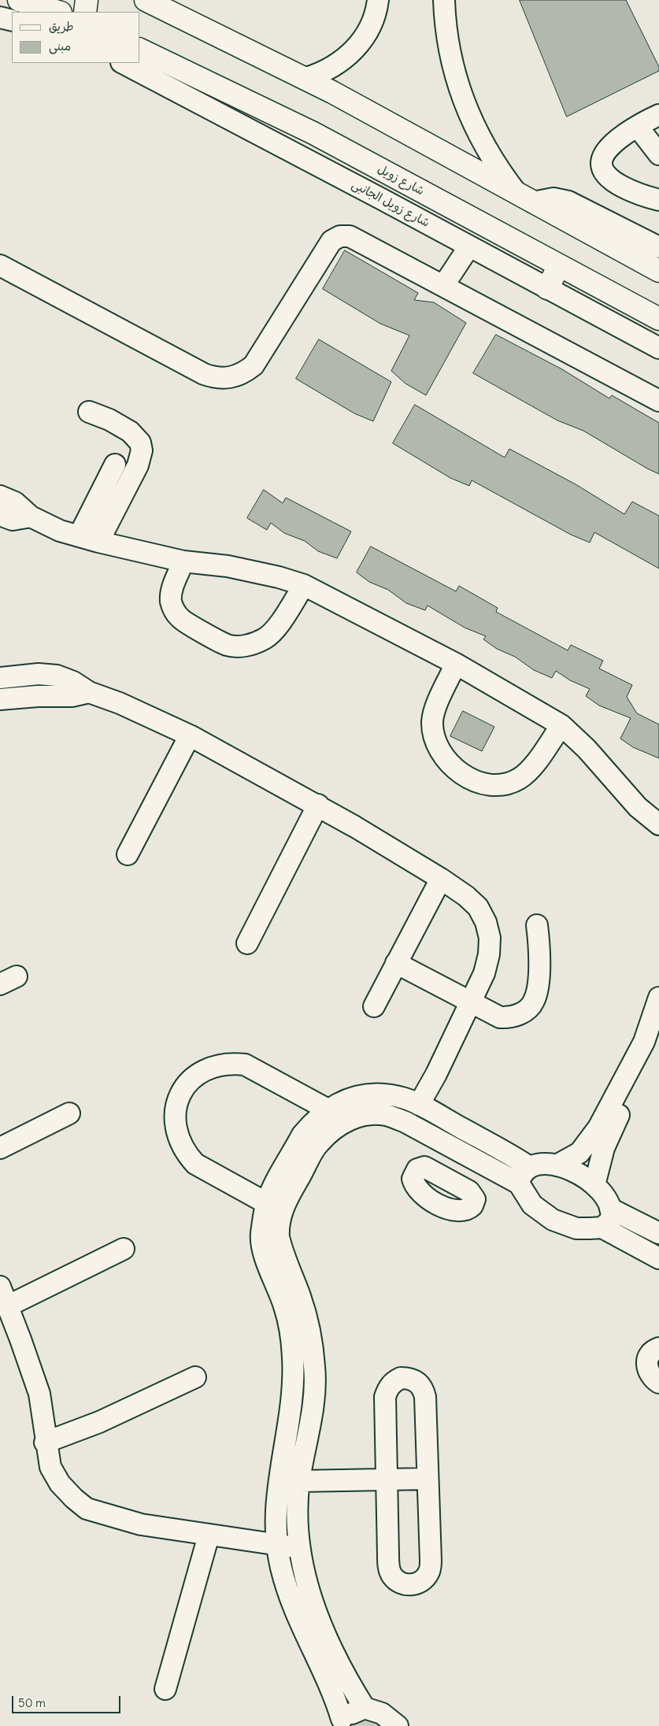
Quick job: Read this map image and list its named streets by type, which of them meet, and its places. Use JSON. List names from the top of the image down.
{
  "streets": {
    "main road": ["شارع زويل"],
    "street": ["شارع زويل الجانبى"]
  },
  "legend": ["طريق", "مبنى"],
  "scale_bar": "50 m"
}
